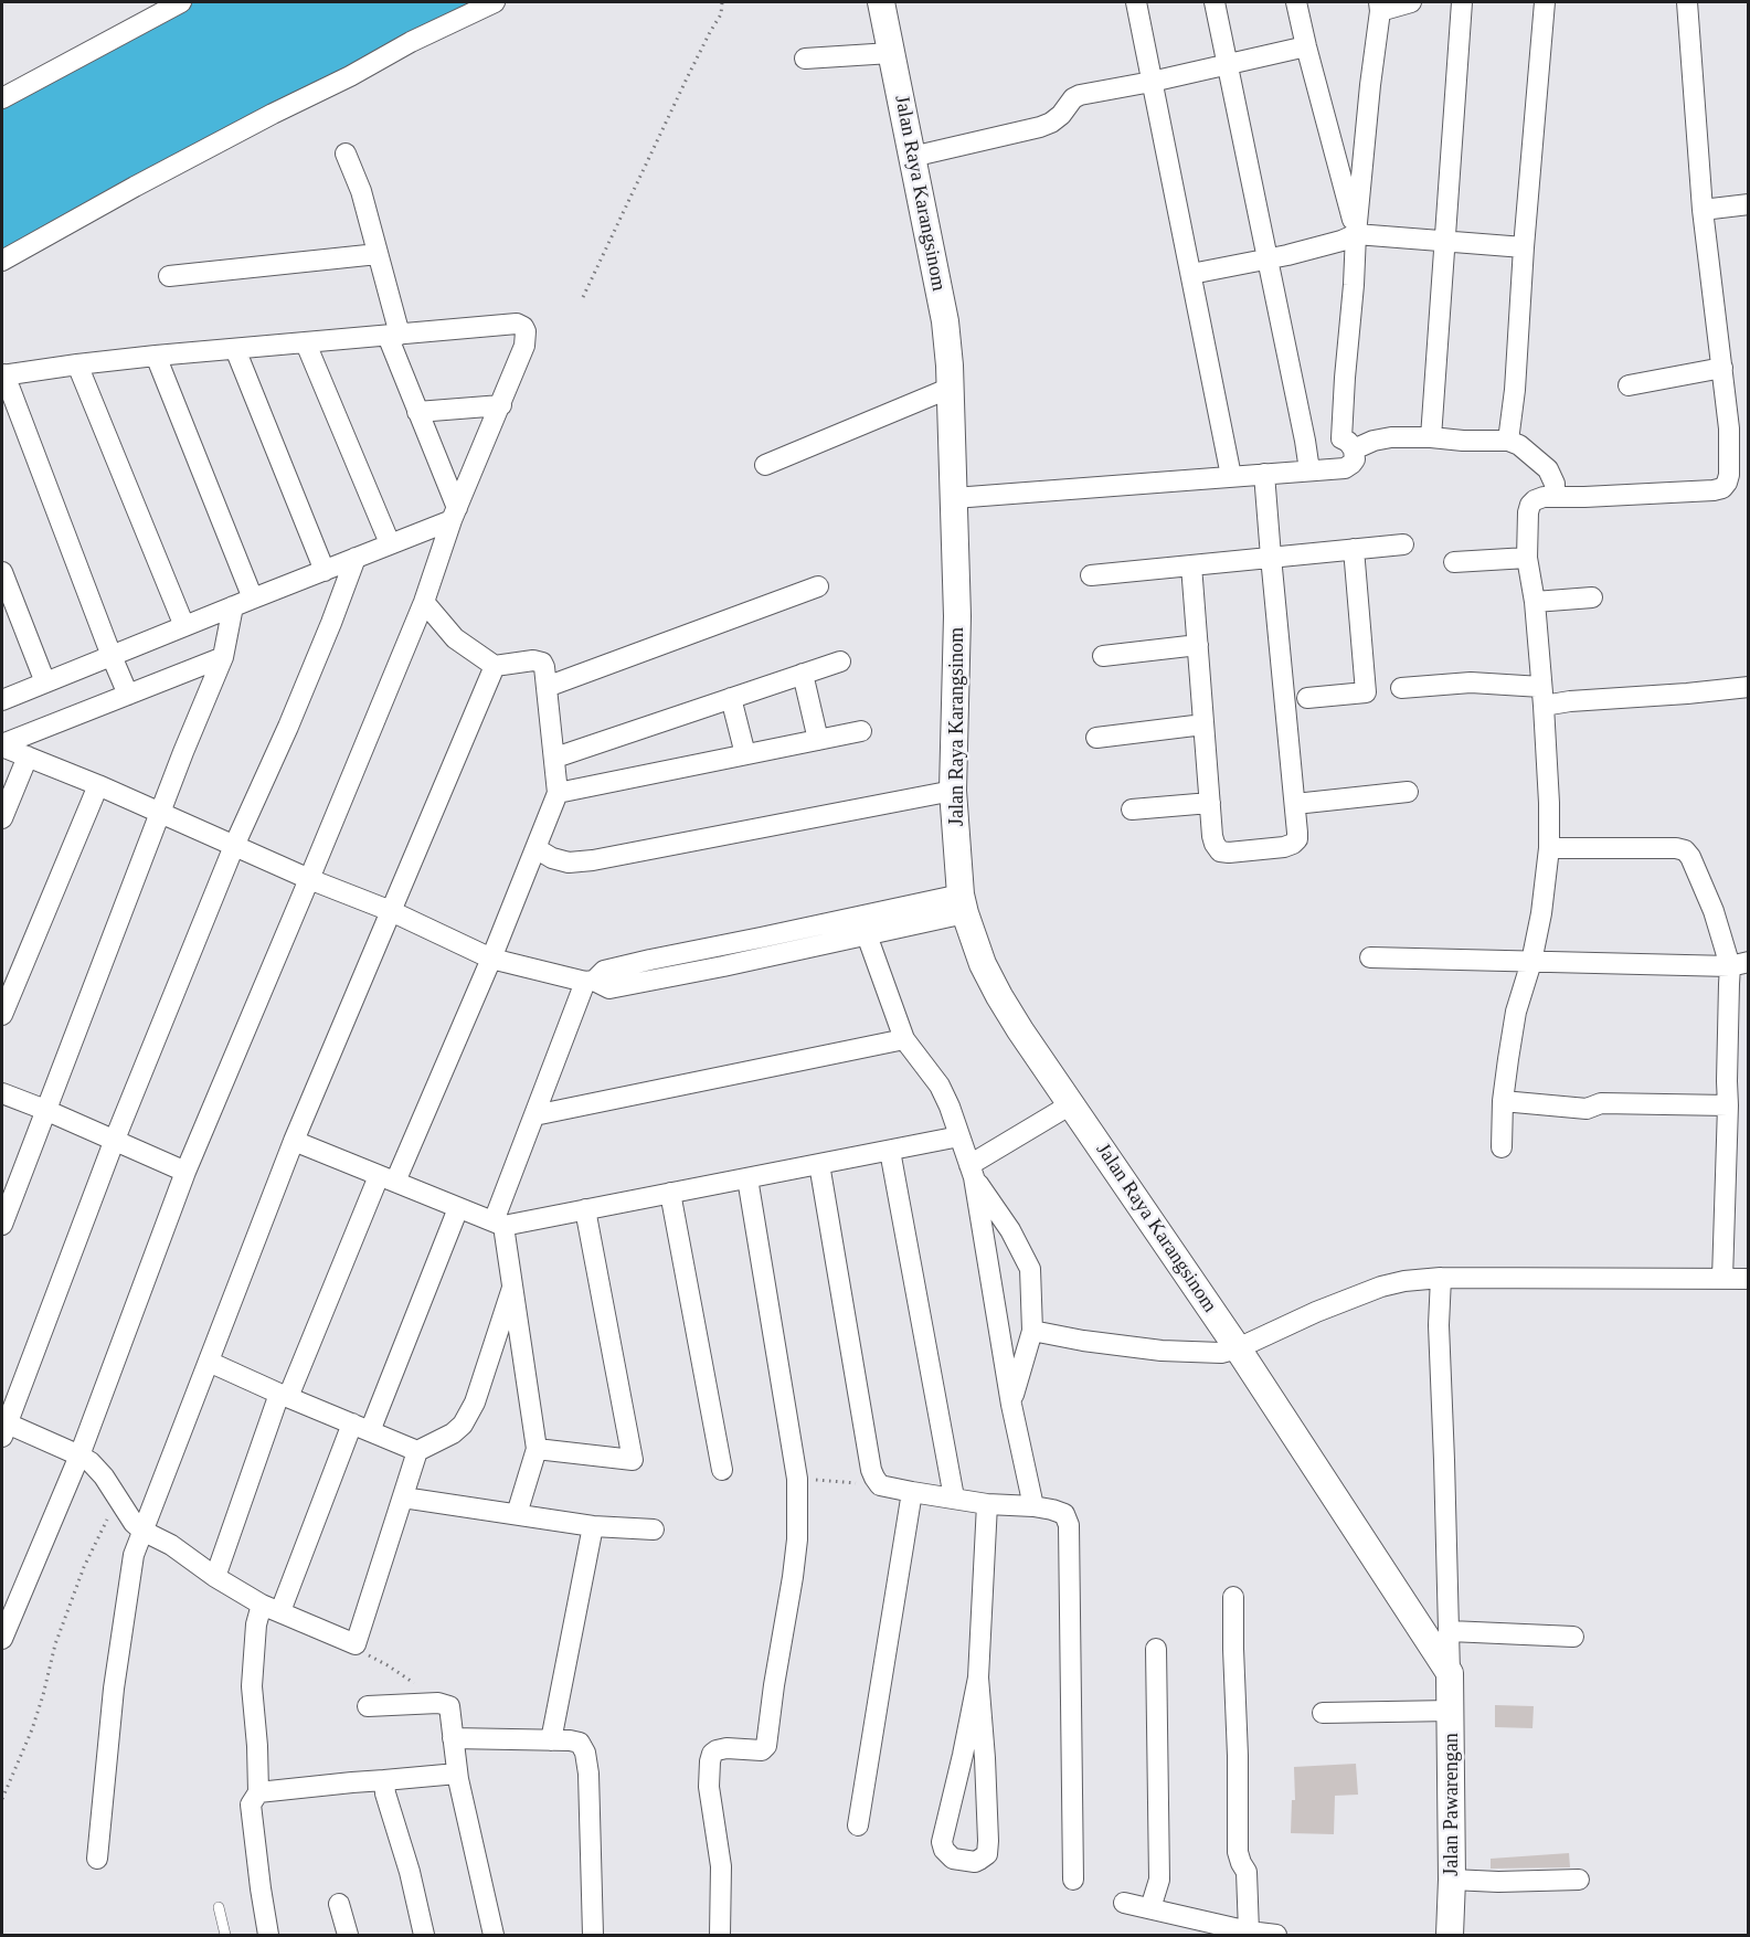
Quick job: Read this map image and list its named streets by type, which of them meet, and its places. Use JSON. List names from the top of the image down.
{
  "streets": {
    "street": ["Jalan Raya Karangsinom", "Jalan Pawarengan"]
  },
  "crossings": [
    ["Jalan Raya Karangsinom", "Jalan Pawarengan"]
  ]
}
